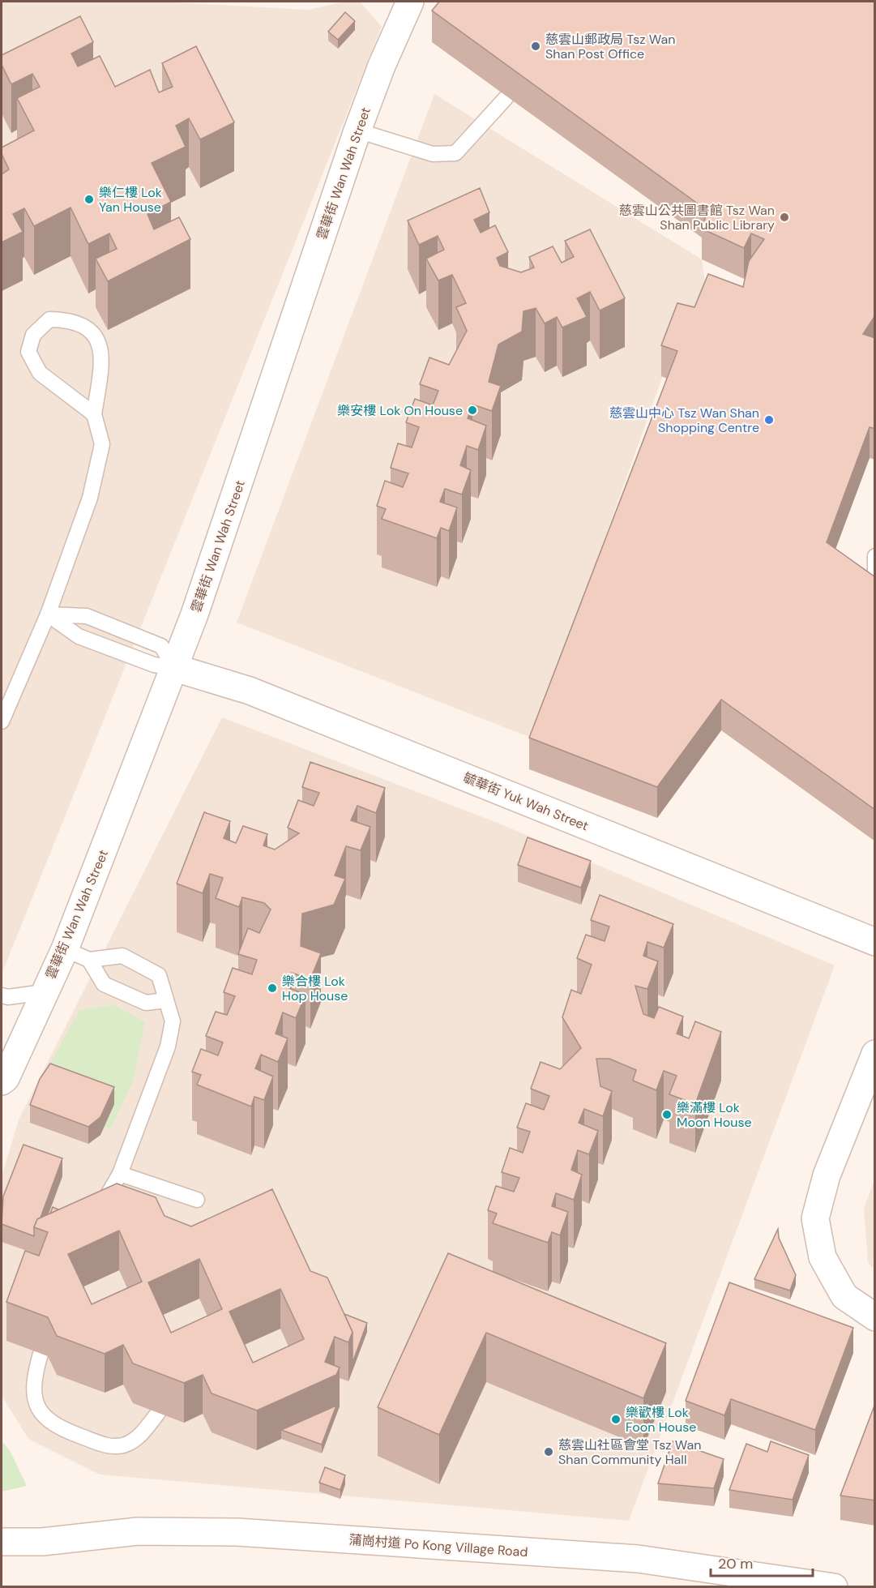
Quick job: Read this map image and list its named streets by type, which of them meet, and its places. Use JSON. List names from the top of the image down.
{
  "streets": {
    "street": ["雲華街 Wan Wah Street", "毓華街 Yuk Wah Street", "蒲崗村道 Po Kong Village Road"]
  },
  "crossings": [
    ["雲華街 Wan Wah Street", "毓華街 Yuk Wah Street"]
  ],
  "places": [
    "慈雲山郵政局 Tsz Wan Shan Post Office",
    "樂仁樓 Lok Yan House",
    "慈雲山公共圖書館 Tsz Wan Shan Public Library",
    "樂安樓 Lok On House",
    "慈雲山中心 Tsz Wan Shan Shopping Centre",
    "樂合樓 Lok Hop House",
    "樂滿樓 Lok Moon House",
    "樂歡樓 Lok Foon House",
    "慈雲山社區會堂 Tsz Wan Shan Community Hall"
  ],
  "scale_bar": "20 m"
}
